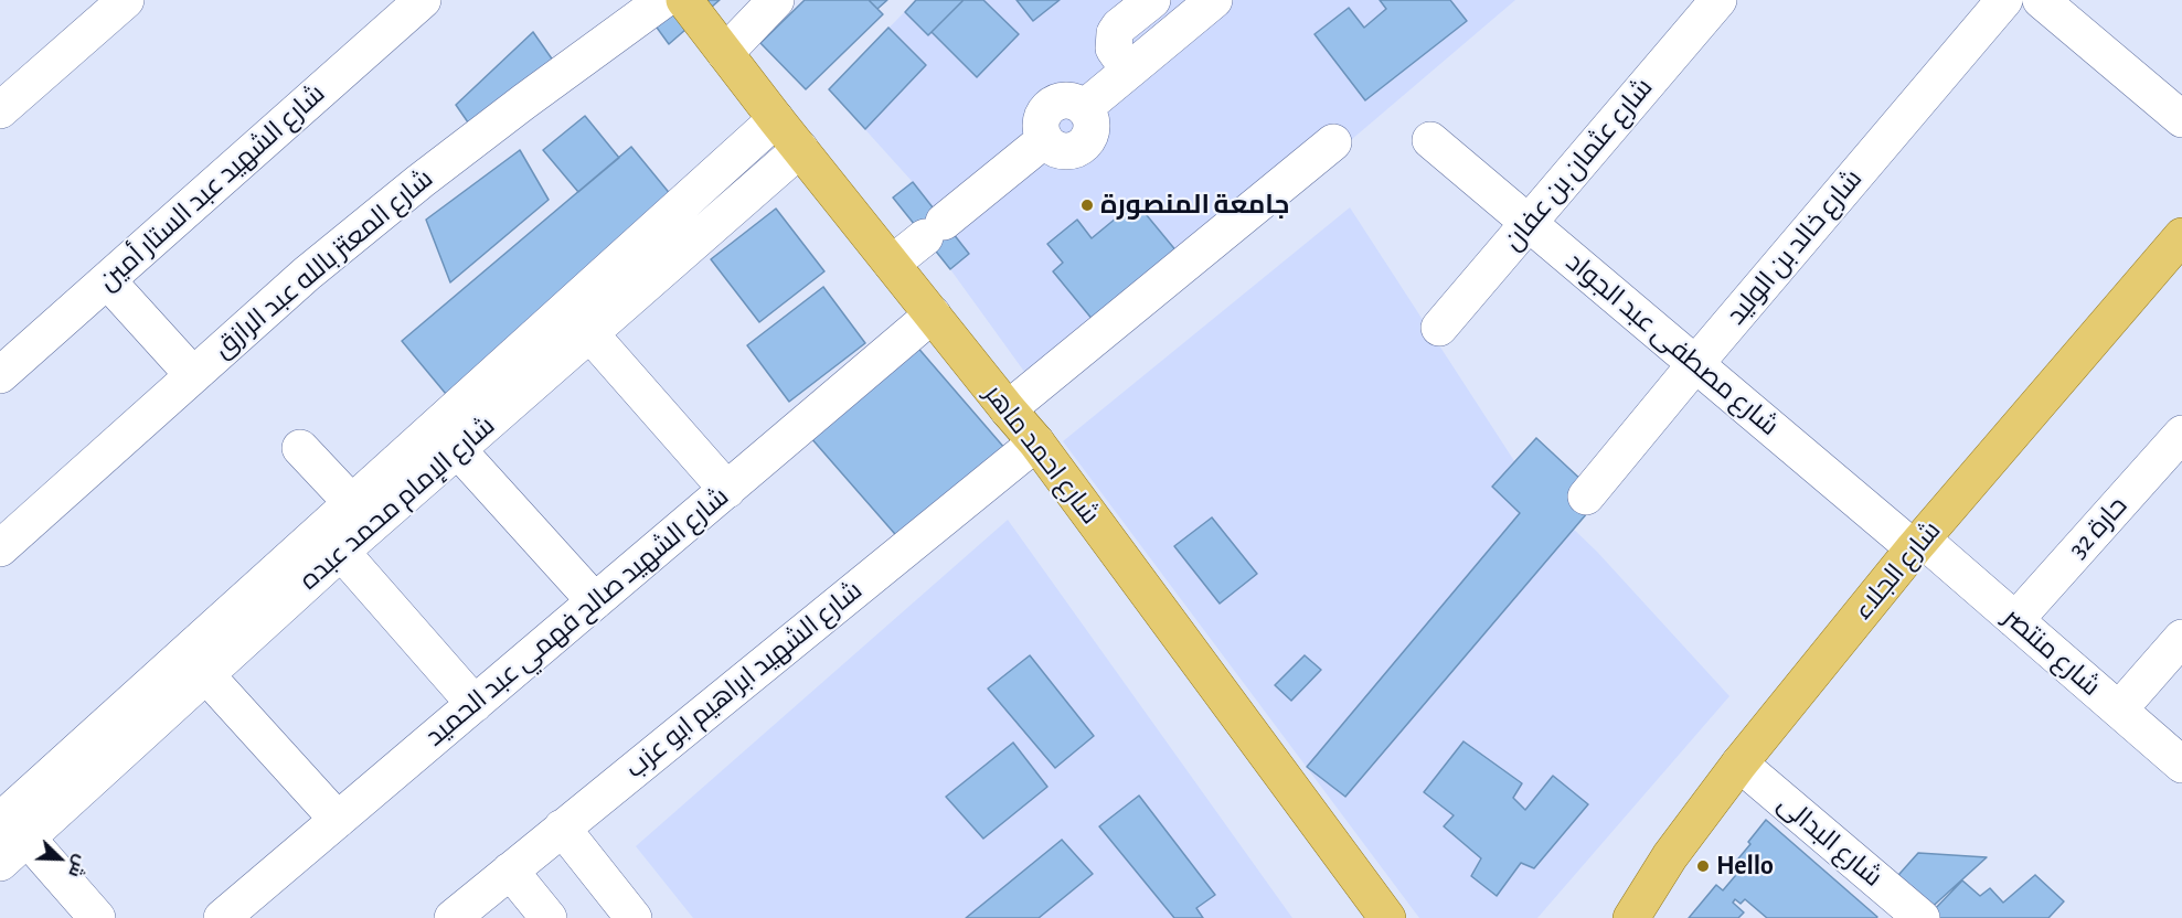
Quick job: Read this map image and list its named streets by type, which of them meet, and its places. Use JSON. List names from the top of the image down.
{
  "streets": {
    "main road": ["شارع احمد ماهر", "شارع الجلاء"],
    "street": [
      "شارع عثمان بن عفان",
      "شارع الشهيد عبد الستار أمين",
      "شارع خالد بن الوليد",
      "شارع المعتز بالله عبد الرازق",
      "شارع مصطفى عبد الجواد",
      "شارع الإمام محمد عبده",
      "حارة 32",
      "شارع الشهيد صالح فهمي عبد الحميد",
      "شارع منتصر",
      "شارع الشهيد ابراهيم ابو عزب",
      "شارع البدالى"
    ]
  },
  "crossings": [
    ["شارع عثمان بن عفان", "شارع مصطفى عبد الجواد"],
    ["شارع خالد بن الوليد", "شارع مصطفى عبد الجواد"],
    ["شارع مصطفى عبد الجواد", "شارع الجلاء"],
    ["شارع مصطفى عبد الجواد", "شارع منتصر"],
    ["شارع احمد ماهر", "شارع الإمام محمد عبده"],
    ["شارع احمد ماهر", "شارع الشهيد صالح فهمي عبد الحميد"],
    ["شارع احمد ماهر", "شارع الشهيد ابراهيم ابو عزب"],
    ["حارة 32", "شارع منتصر"],
    ["شارع الجلاء", "شارع منتصر"],
    ["شارع الجلاء", "شارع البدالى"]
  ],
  "places": ["جامعة المنصورة", "Hello"],
  "north": "bottom right"
}
